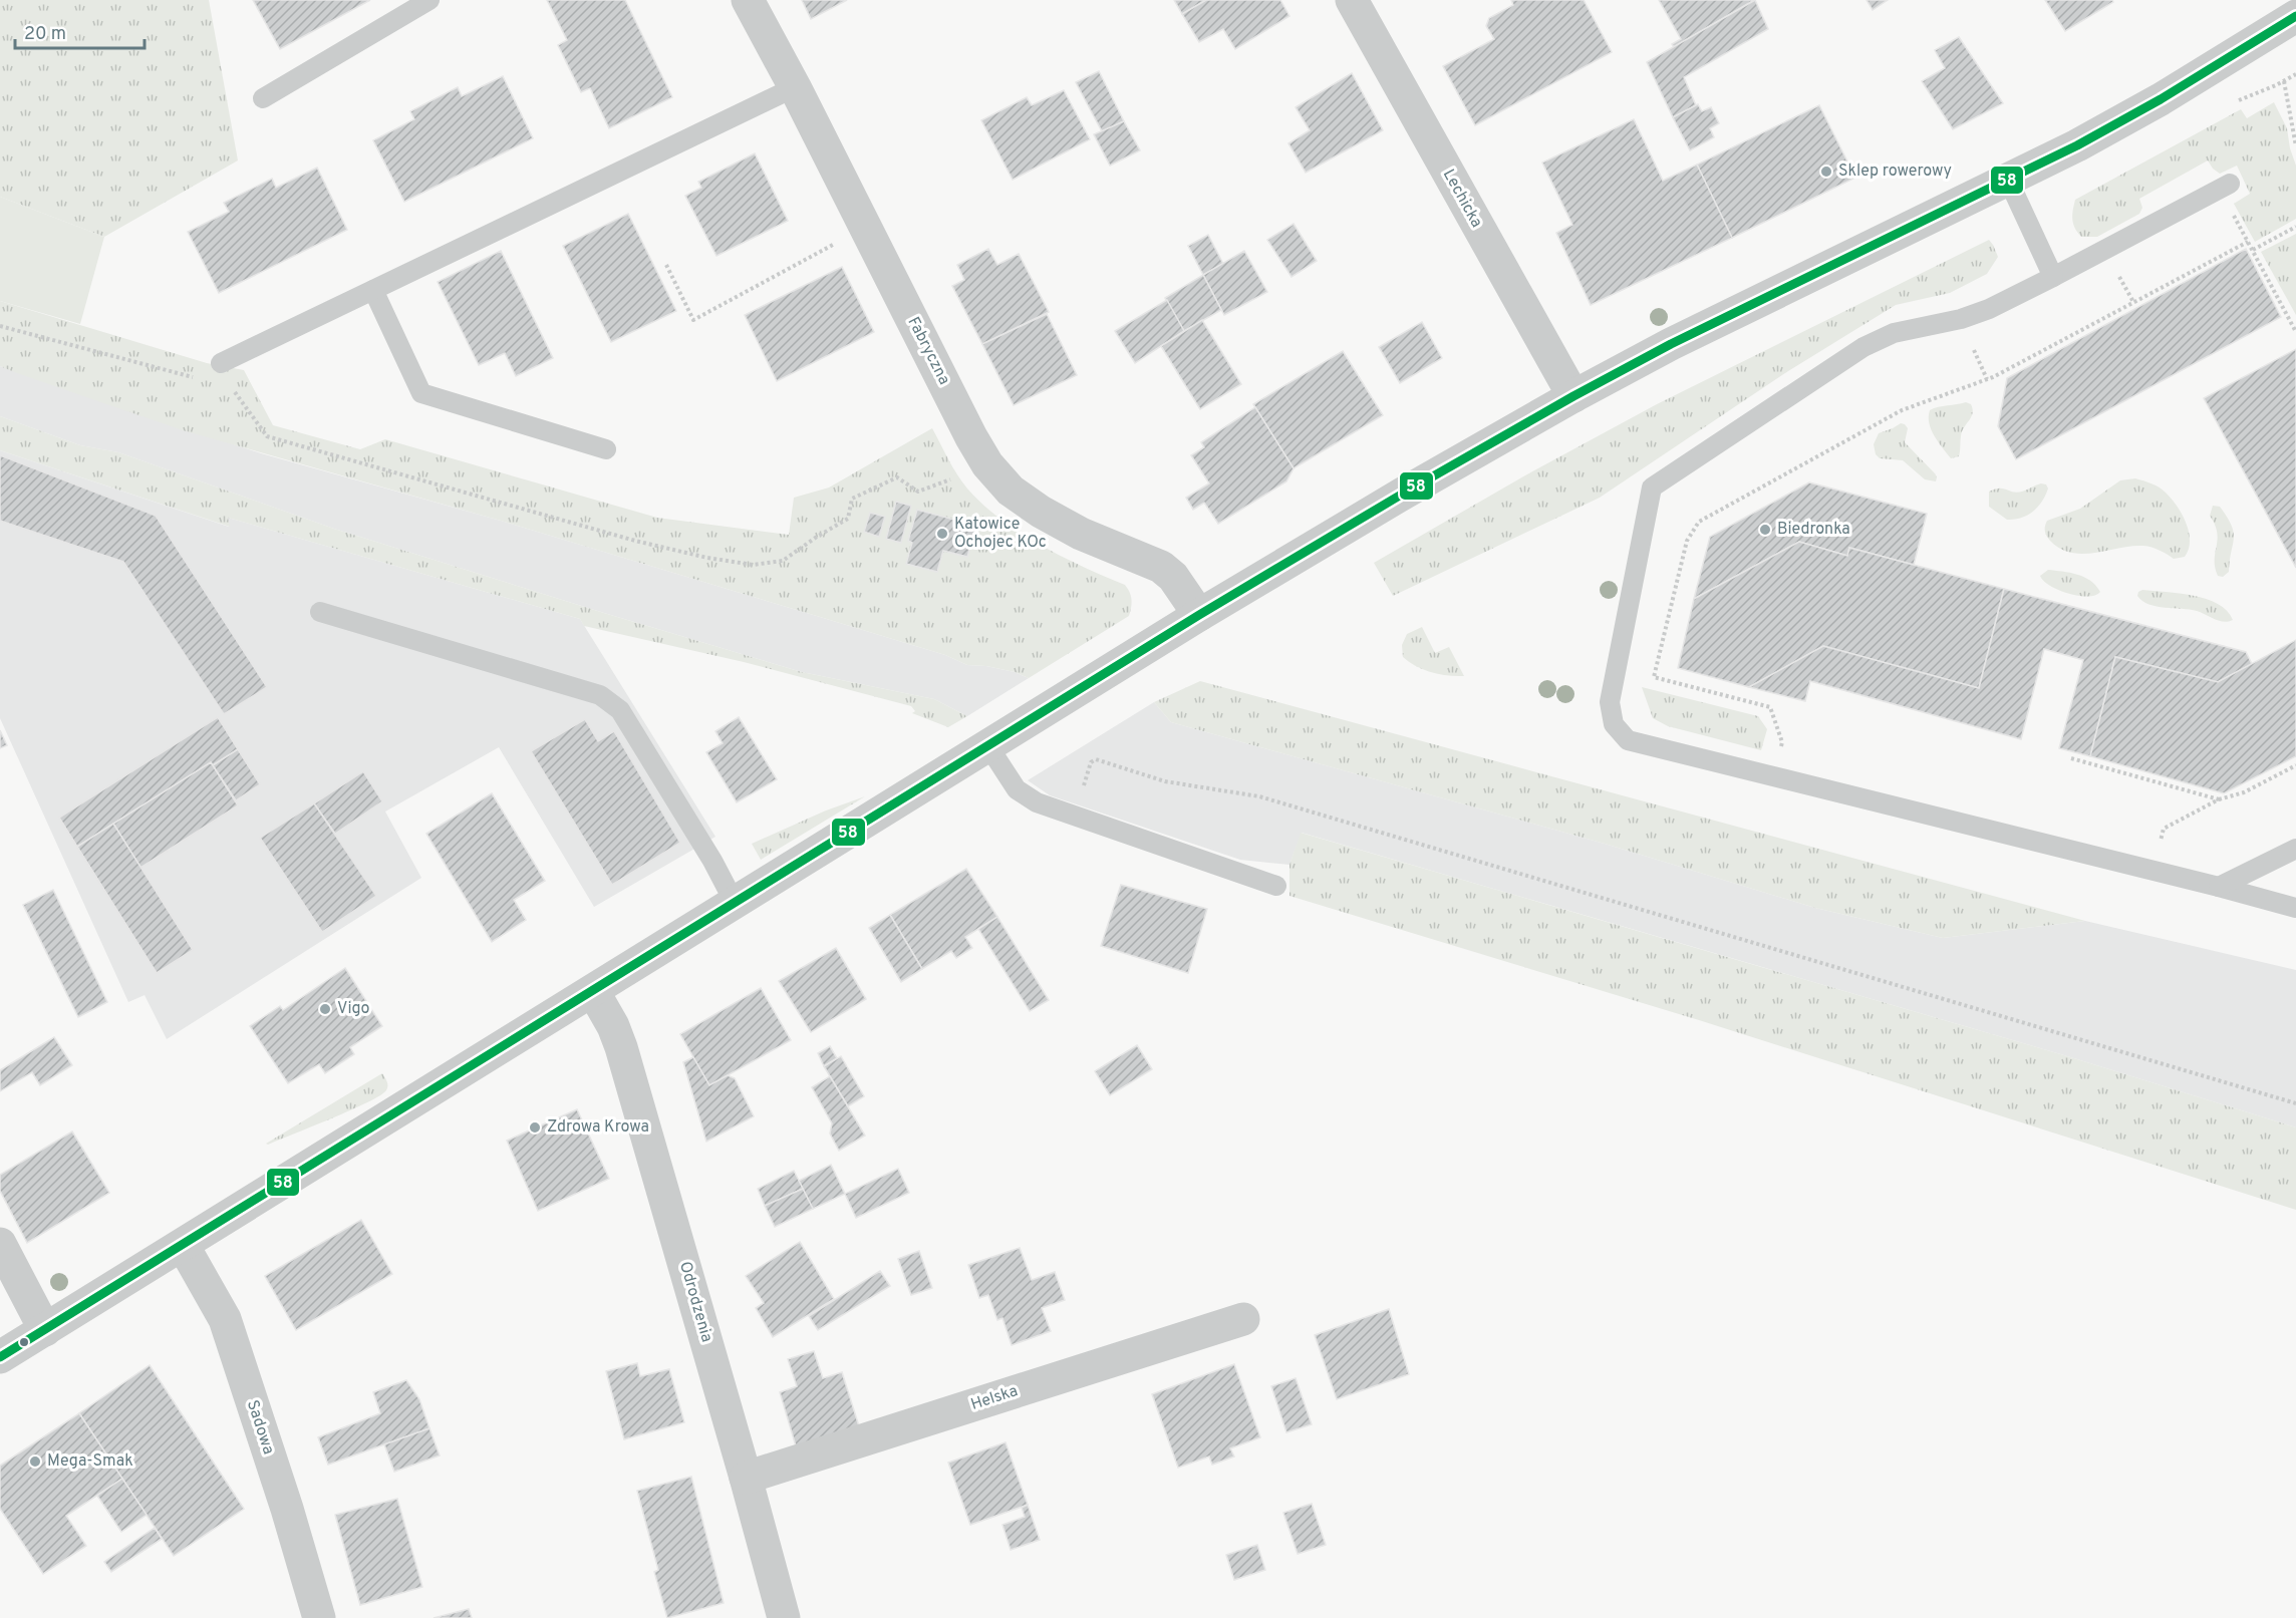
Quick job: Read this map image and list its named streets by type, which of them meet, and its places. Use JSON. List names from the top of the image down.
{
  "streets": {
    "street": [
      "Lechicka",
      "Fabryczna",
      "Odrodzenia",
      "Helska",
      "Sadowa"
    ]
  },
  "crossings": [
    ["Odrodzenia", "Helska"]
  ],
  "places": [
    "Sklep rowerowy",
    "Biedronka",
    "Katowice Ochojec KOc",
    "Vigo",
    "Zdrowa Krowa",
    "Mega-Smak"
  ],
  "lines": ["transit line 58"],
  "scale_bar": "20 m"
}
